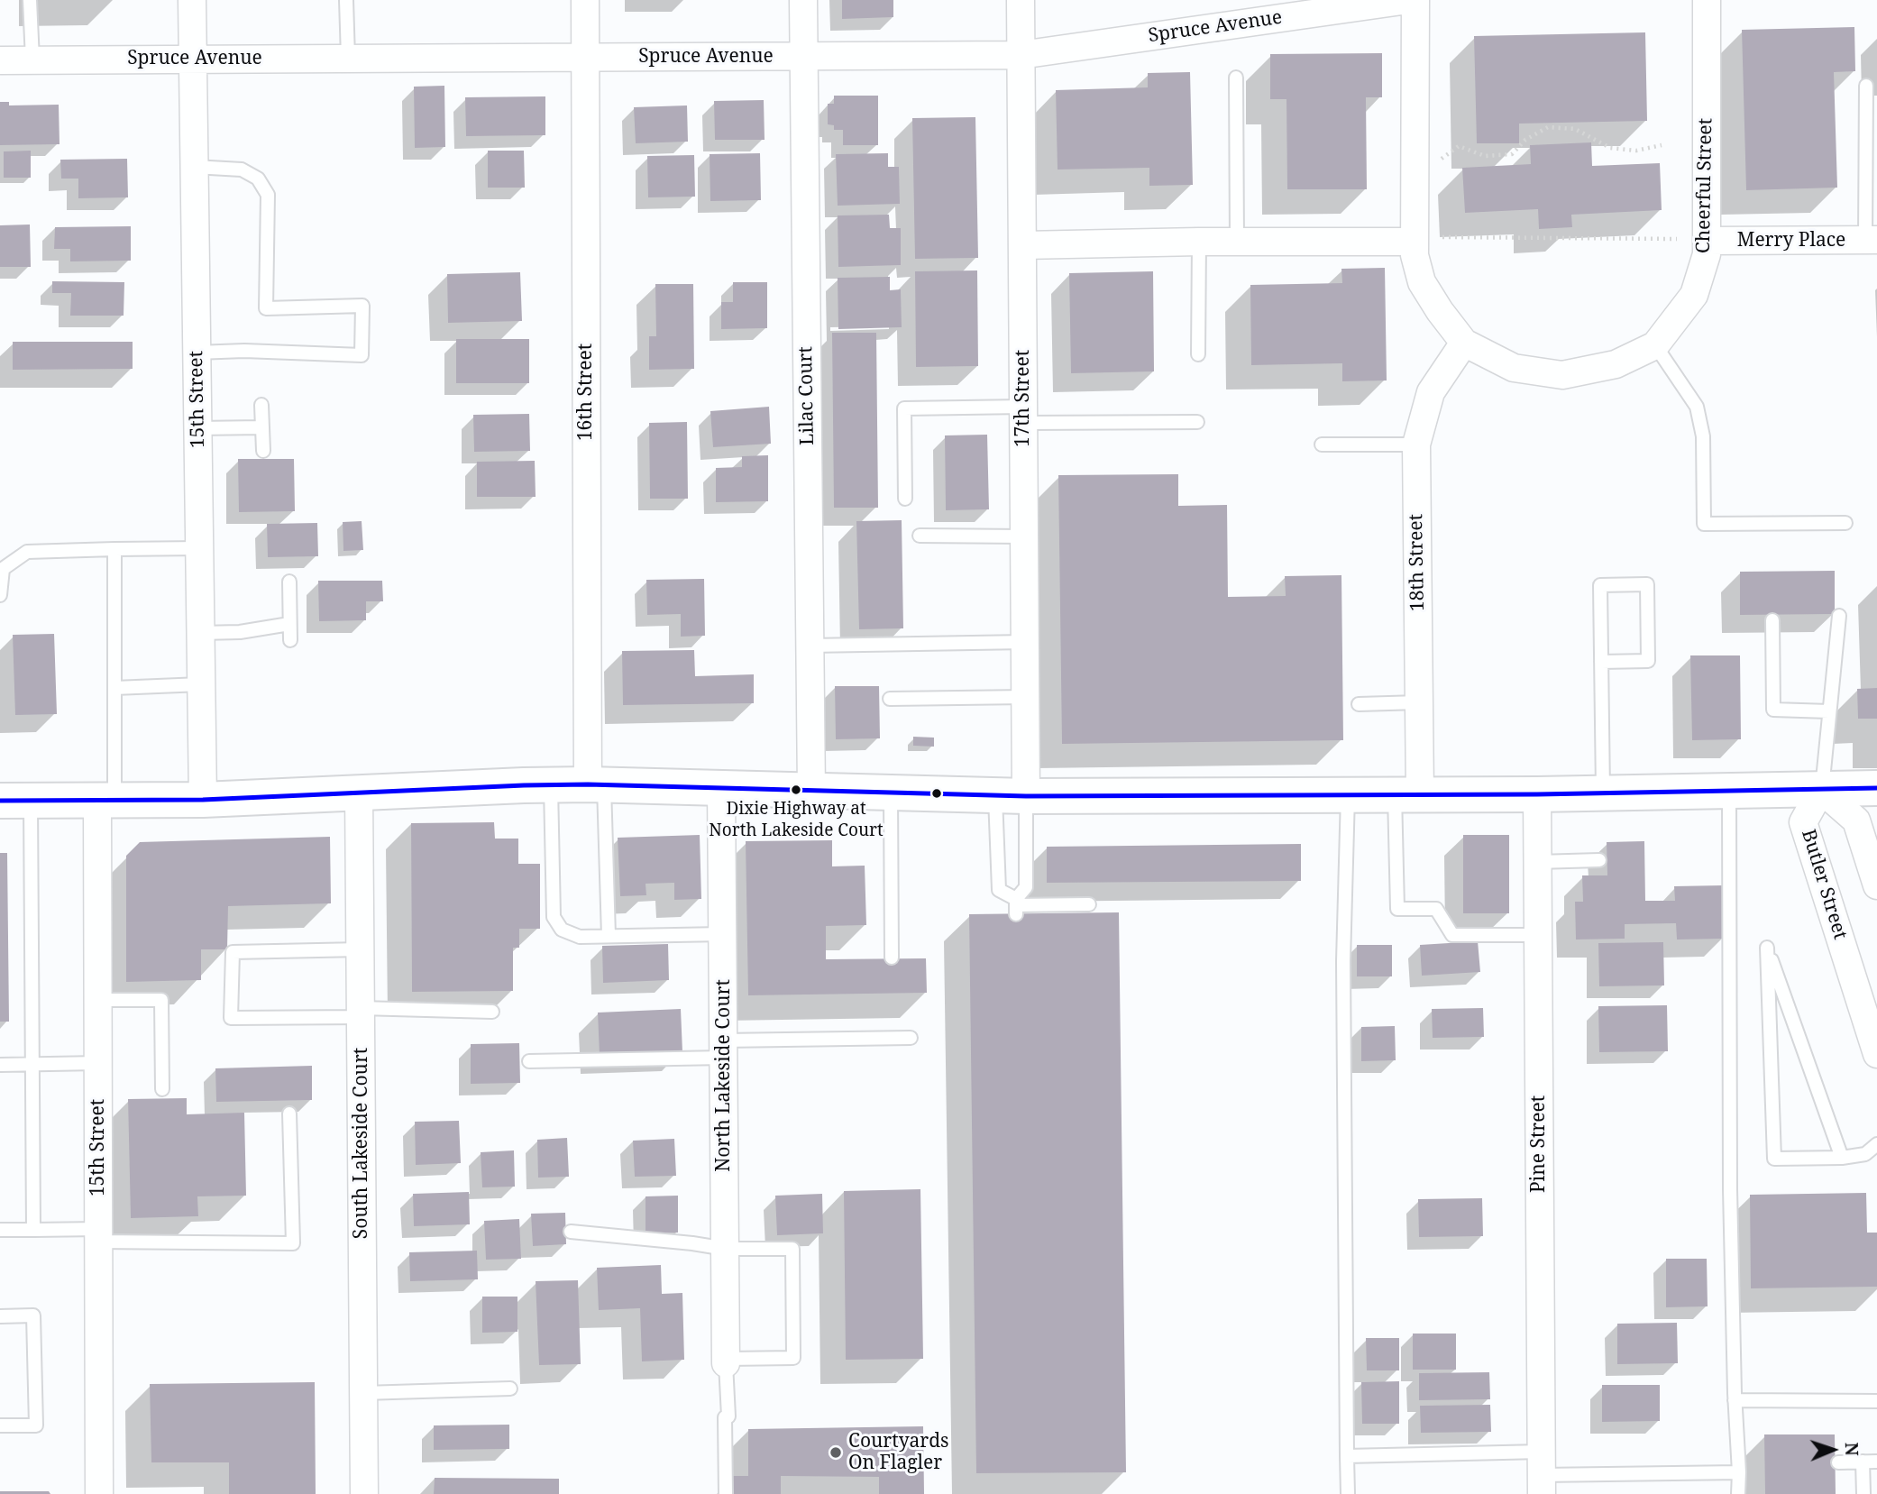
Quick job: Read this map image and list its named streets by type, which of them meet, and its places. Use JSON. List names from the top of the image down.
{
  "streets": {
    "street": [
      "Spruce Avenue",
      "Cheerful Street",
      "Merry Place",
      "16th Street",
      "Lilac Court",
      "17th Street",
      "15th Street",
      "18th Street",
      "Butler Street",
      "North Lakeside Court",
      "South Lakeside Court",
      "Pine Street"
    ]
  },
  "crossings": [
    ["Spruce Avenue", "16th Street"],
    ["Spruce Avenue", "Lilac Court"],
    ["Spruce Avenue", "17th Street"],
    ["Spruce Avenue", "15th Street"],
    ["Cheerful Street", "Merry Place"],
    ["Cheerful Street", "18th Street"]
  ],
  "places": ["Dixie Highway at North Lakeside Court", "Courtyards On Flagler"],
  "north": "right"
}
